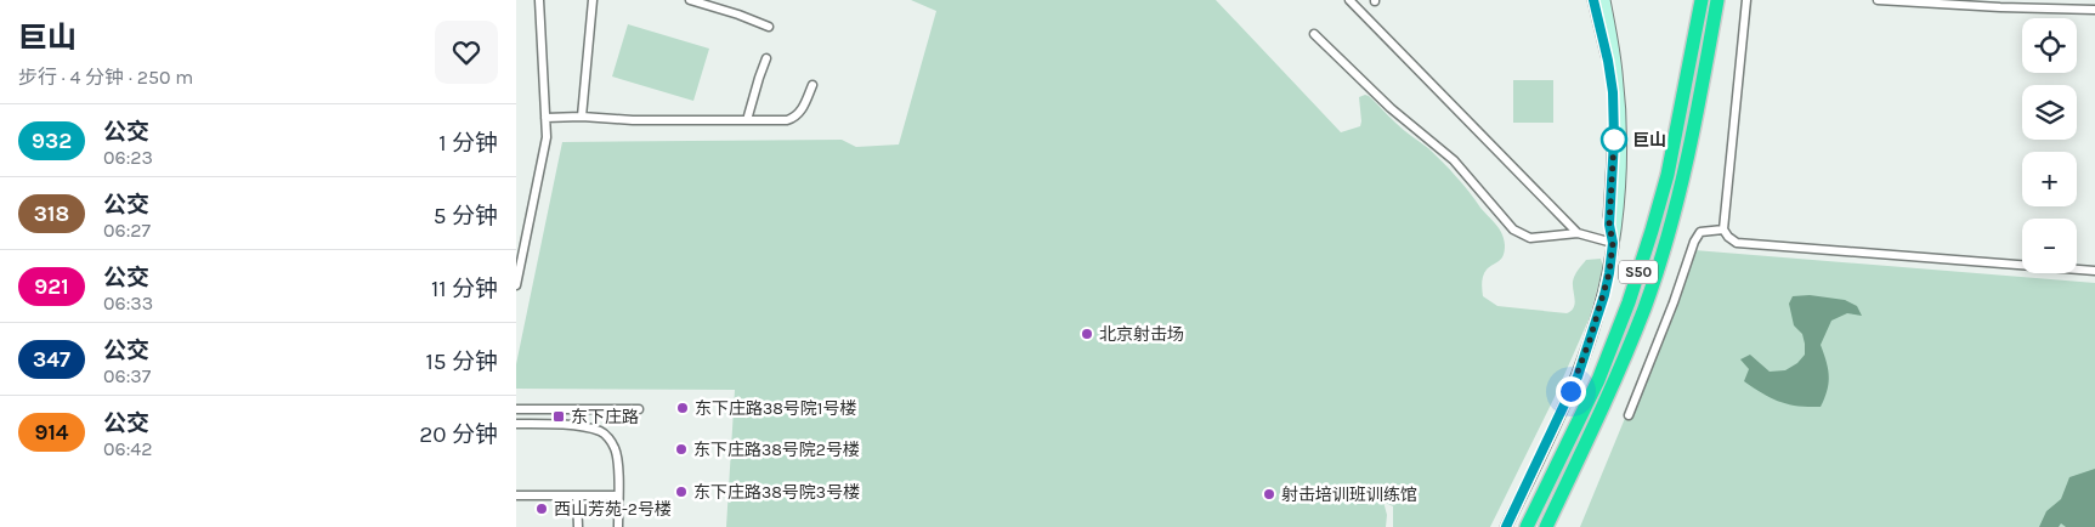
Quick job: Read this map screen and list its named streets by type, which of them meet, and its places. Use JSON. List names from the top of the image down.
{
  "streets": {
    "highway": ["S50"]
  },
  "places": {
    "other": [
      "巨山",
      "北京射击场",
      "东下庄路38号院1号楼",
      "东下庄路38号院2号楼",
      "东下庄路38号院3号楼",
      "射击培训班训练馆",
      "西山芳苑-2号楼"
    ],
    "transit": ["东下庄路"]
  },
  "lines": ["bus line 932"],
  "page": {
    "heading": ["巨山", "步行 · 4 分钟 · 250 m"],
    "map_buttons": ["+", "−"],
    "list": [
      {
        "mark": "932",
        "name": "公交",
        "note": "06:23",
        "value": "1 分钟"
      },
      {
        "mark": "318",
        "name": "公交",
        "note": "06:27",
        "value": "5 分钟"
      },
      {
        "mark": "921",
        "name": "公交",
        "note": "06:33",
        "value": "11 分钟"
      },
      {
        "mark": "347",
        "name": "公交",
        "note": "06:37",
        "value": "15 分钟"
      },
      {
        "mark": "914",
        "name": "公交",
        "note": "06:42",
        "value": "20 分钟"
      }
    ]
  }
}
